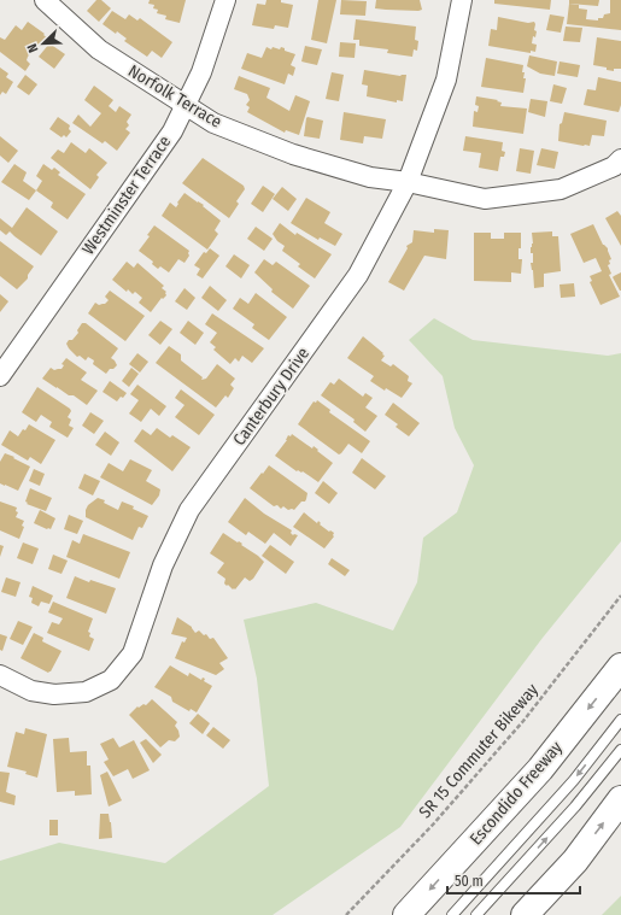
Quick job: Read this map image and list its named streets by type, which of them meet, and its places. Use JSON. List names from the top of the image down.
{
  "streets": {
    "highway": ["Escondido Freeway"],
    "street": ["Norfolk Terrace", "Westminster Terrace", "Canterbury Drive"],
    "path": ["SR 15 Commuter Bikeway"]
  },
  "crossings": [
    ["Norfolk Terrace", "Westminster Terrace"],
    ["Norfolk Terrace", "Canterbury Drive"]
  ],
  "scale_bar": "50 m",
  "north": "bottom left"
}
